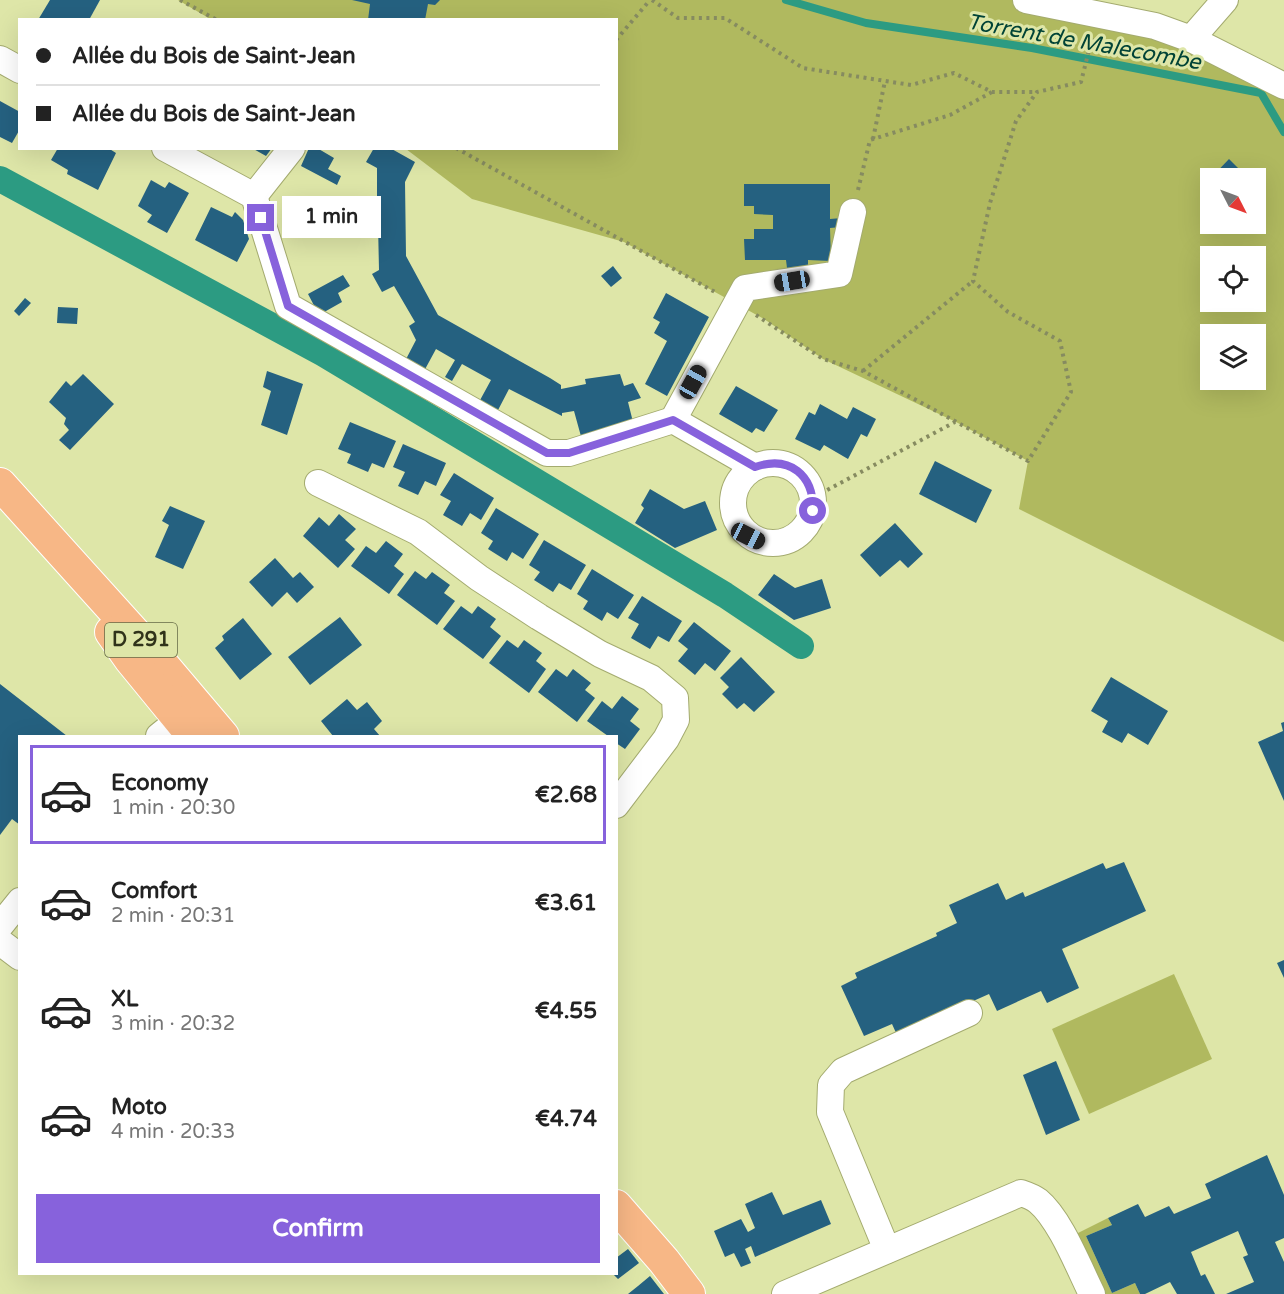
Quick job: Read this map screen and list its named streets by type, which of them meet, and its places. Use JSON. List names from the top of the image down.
{
  "streets": {
    "main road": ["D 291"]
  },
  "water": ["Torrent de Malecombe"],
  "north": "bottom right",
  "page": {
    "banner": ["Allée du Bois de Saint-Jean", "Allée du Bois de Saint-Jean"],
    "bubble": "1 min",
    "list": [
      {
        "name": "Economy",
        "note": "1 min · 20:30",
        "value": "€2.68"
      },
      {
        "name": "Comfort",
        "note": "2 min · 20:31",
        "value": "€3.61"
      },
      {
        "name": "XL",
        "note": "3 min · 20:32",
        "value": "€4.55"
      },
      {
        "name": "Moto",
        "note": "4 min · 20:33",
        "value": "€4.74"
      }
    ],
    "buttons": "Confirm"
  }
}
